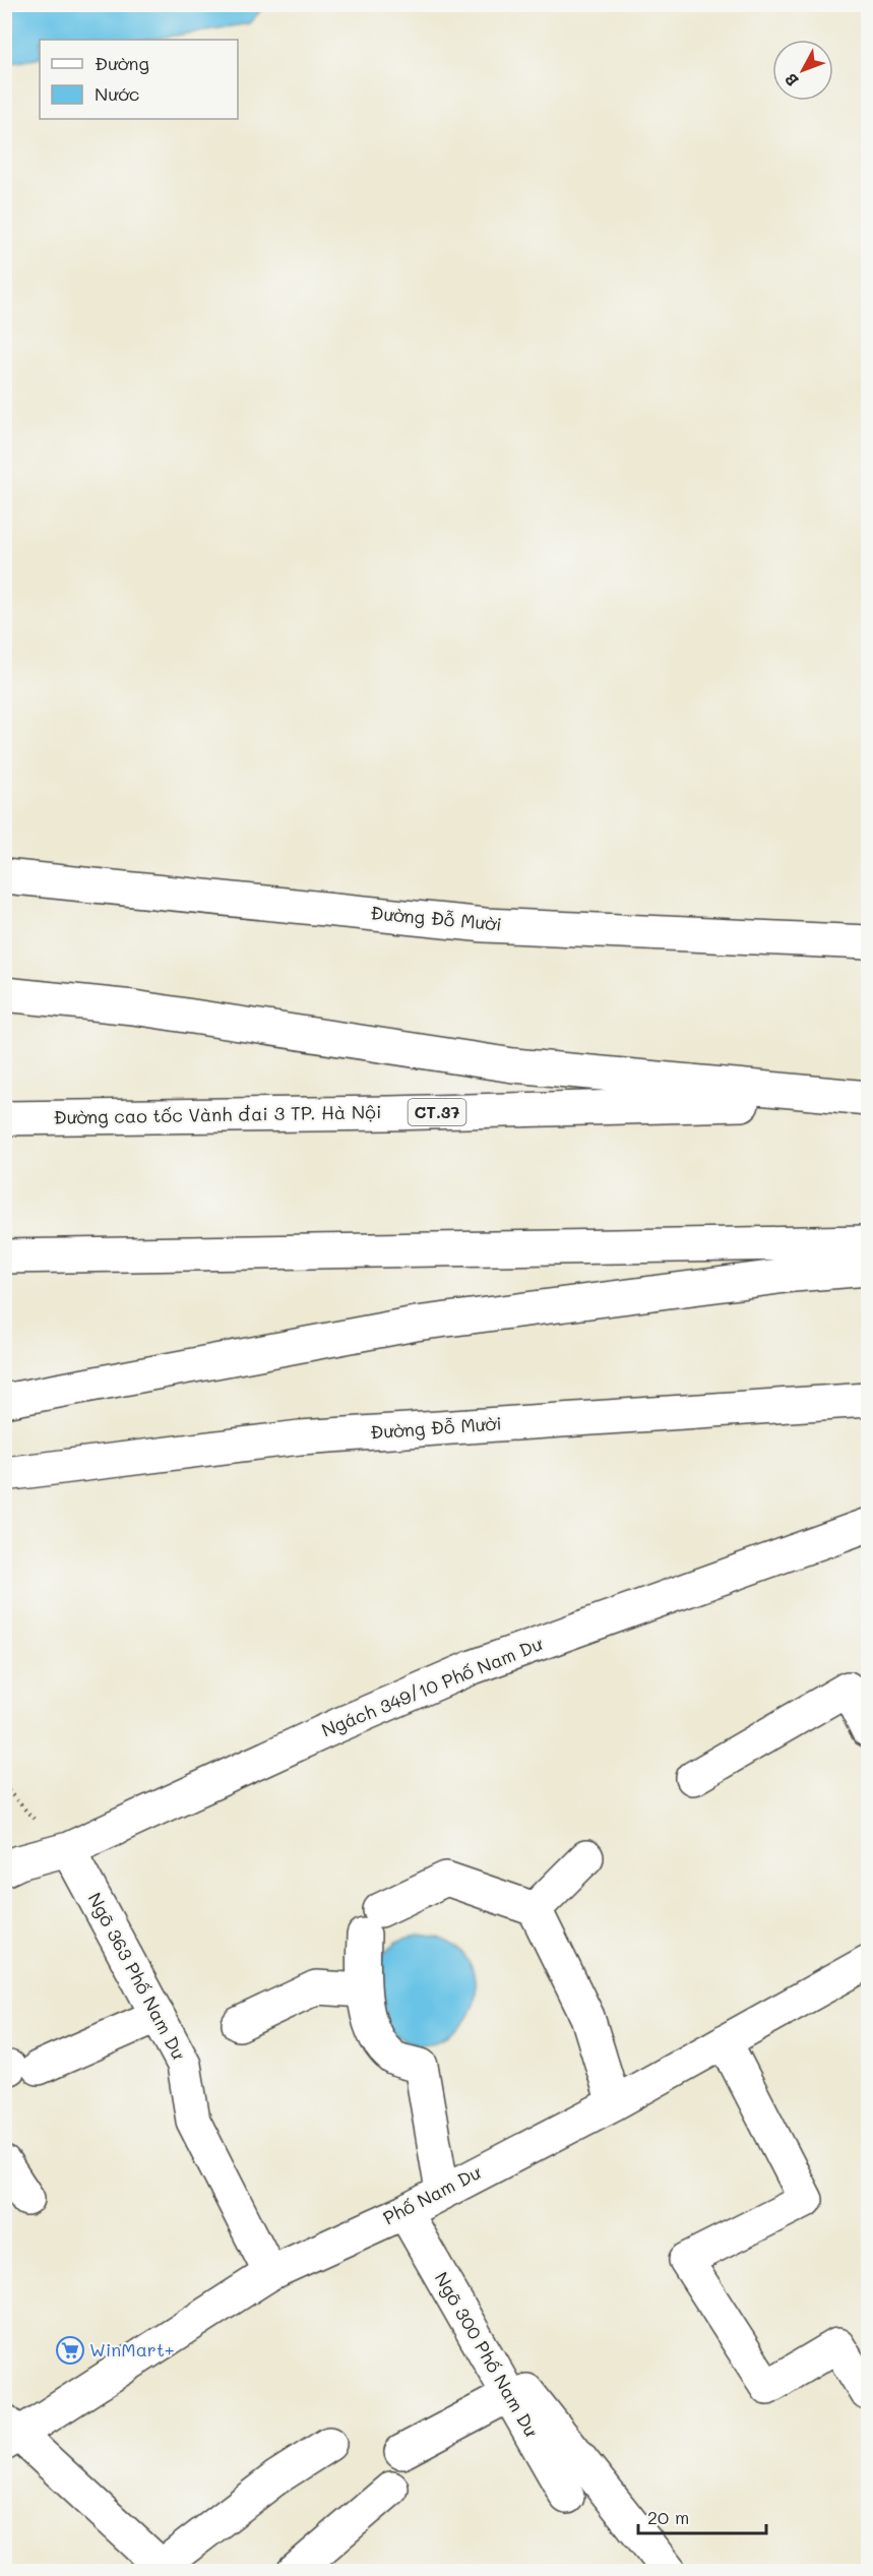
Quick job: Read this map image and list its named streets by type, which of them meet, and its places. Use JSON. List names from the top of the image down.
{
  "streets": {
    "main road": [
      "Đường Đỗ Mười",
      "CT.37",
      "Đường cao tốc Vành đai 3 TP. Hà Nội",
      "Ngách 349/10 Phố Nam Dư",
      "Ngõ 363 Phố Nam Dư",
      "Phố Nam Dư",
      "Ngõ 300 Phố Nam Dư"
    ]
  },
  "crossings": [
    ["Ngách 349/10 Phố Nam Dư", "Ngõ 363 Phố Nam Dư"],
    ["Ngõ 363 Phố Nam Dư", "Phố Nam Dư"],
    ["Phố Nam Dư", "Ngõ 300 Phố Nam Dư"]
  ],
  "places": {
    "supermarket": ["WinMart+"]
  },
  "legend": ["Đường", "Nước"],
  "scale_bar": "20 m",
  "north": "bottom left"
}
